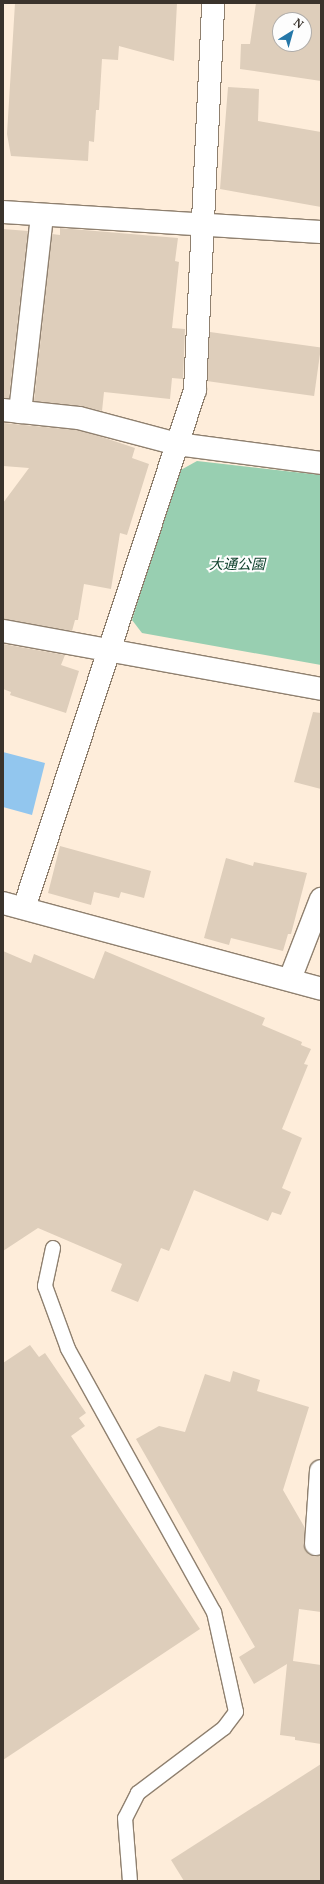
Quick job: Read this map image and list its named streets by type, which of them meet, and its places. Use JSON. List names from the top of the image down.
{
  "parks": ["大通公園"],
  "north": "top right"
}
